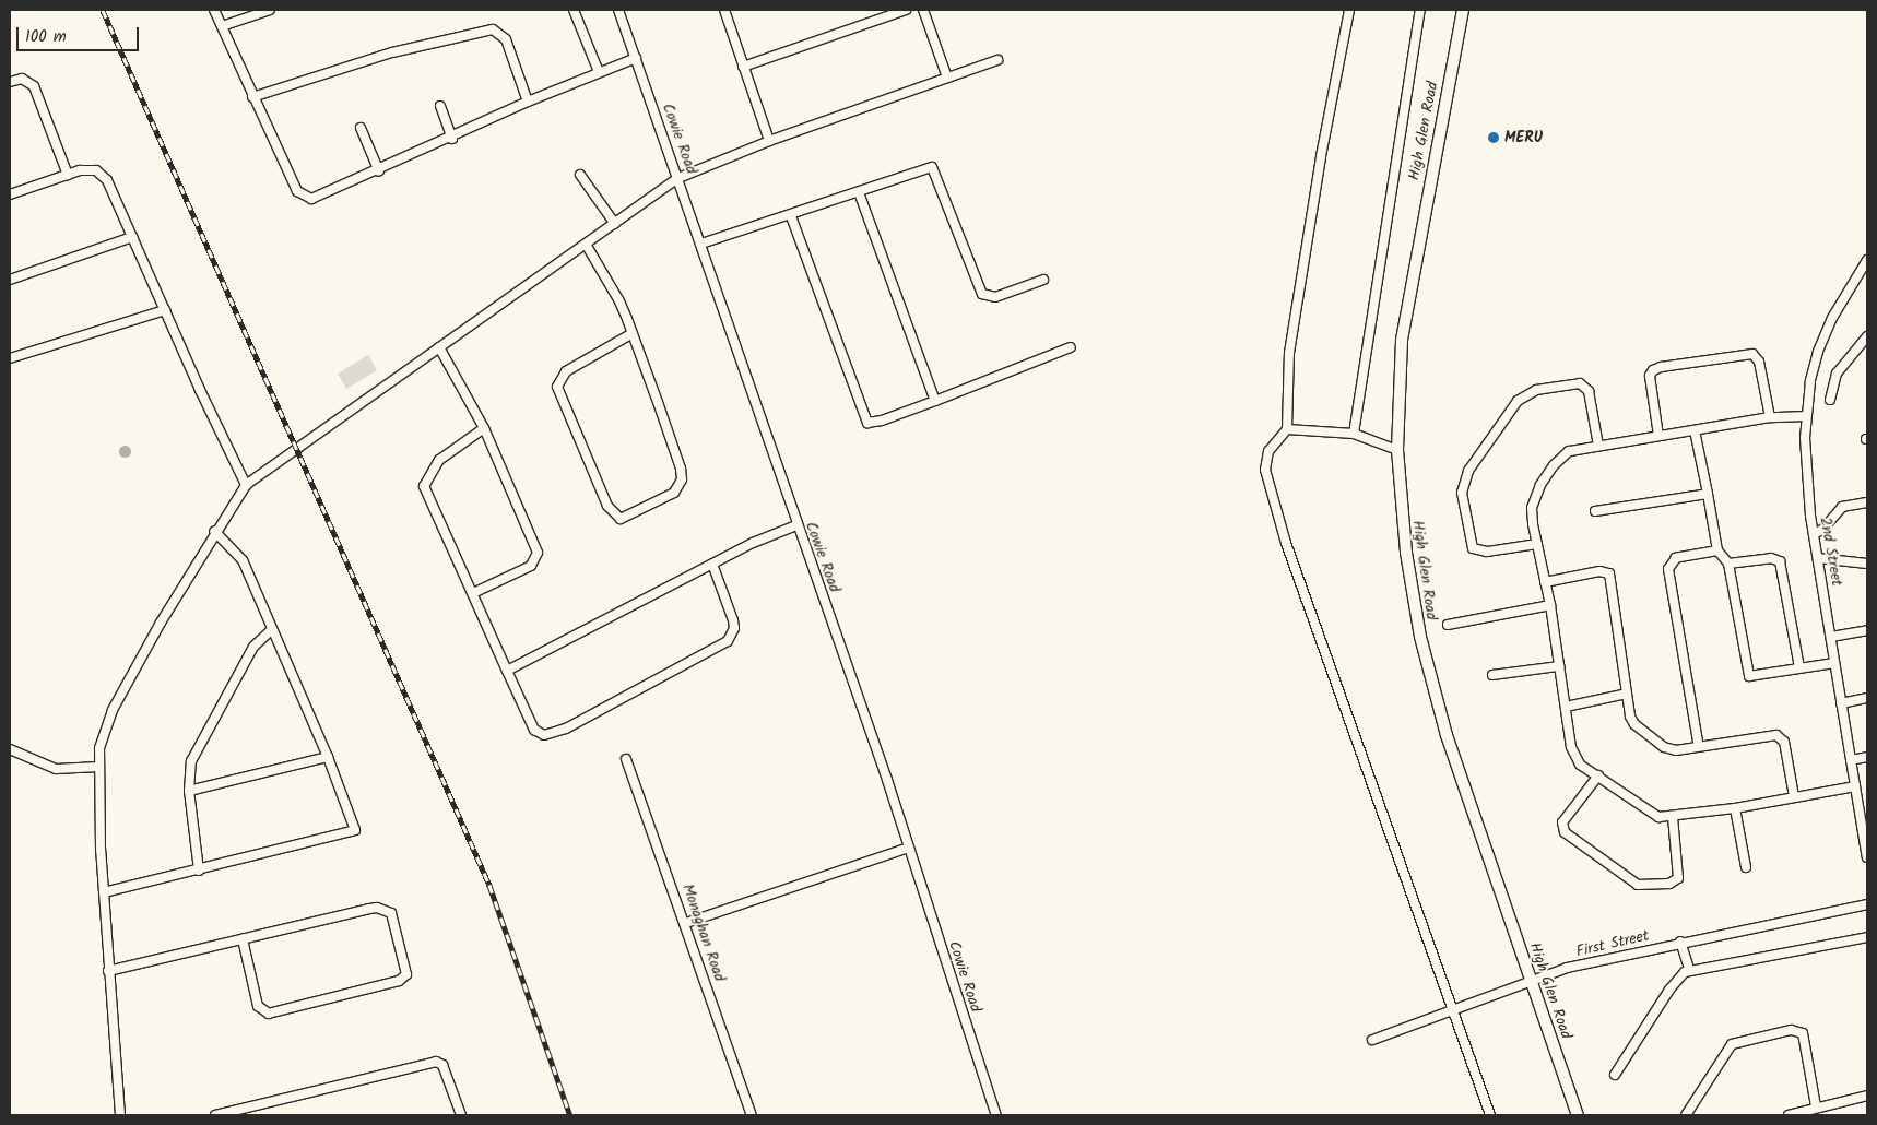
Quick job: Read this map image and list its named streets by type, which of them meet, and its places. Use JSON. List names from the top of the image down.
{
  "streets": {
    "main road": ["High Glen Road"],
    "street": [
      "Cowie Road",
      "2nd Street",
      "Monaghan Road",
      "First Street"
    ]
  },
  "crossings": [
    ["High Glen Road", "First Street"]
  ],
  "places": ["MERU"],
  "scale_bar": "100 m"
}
